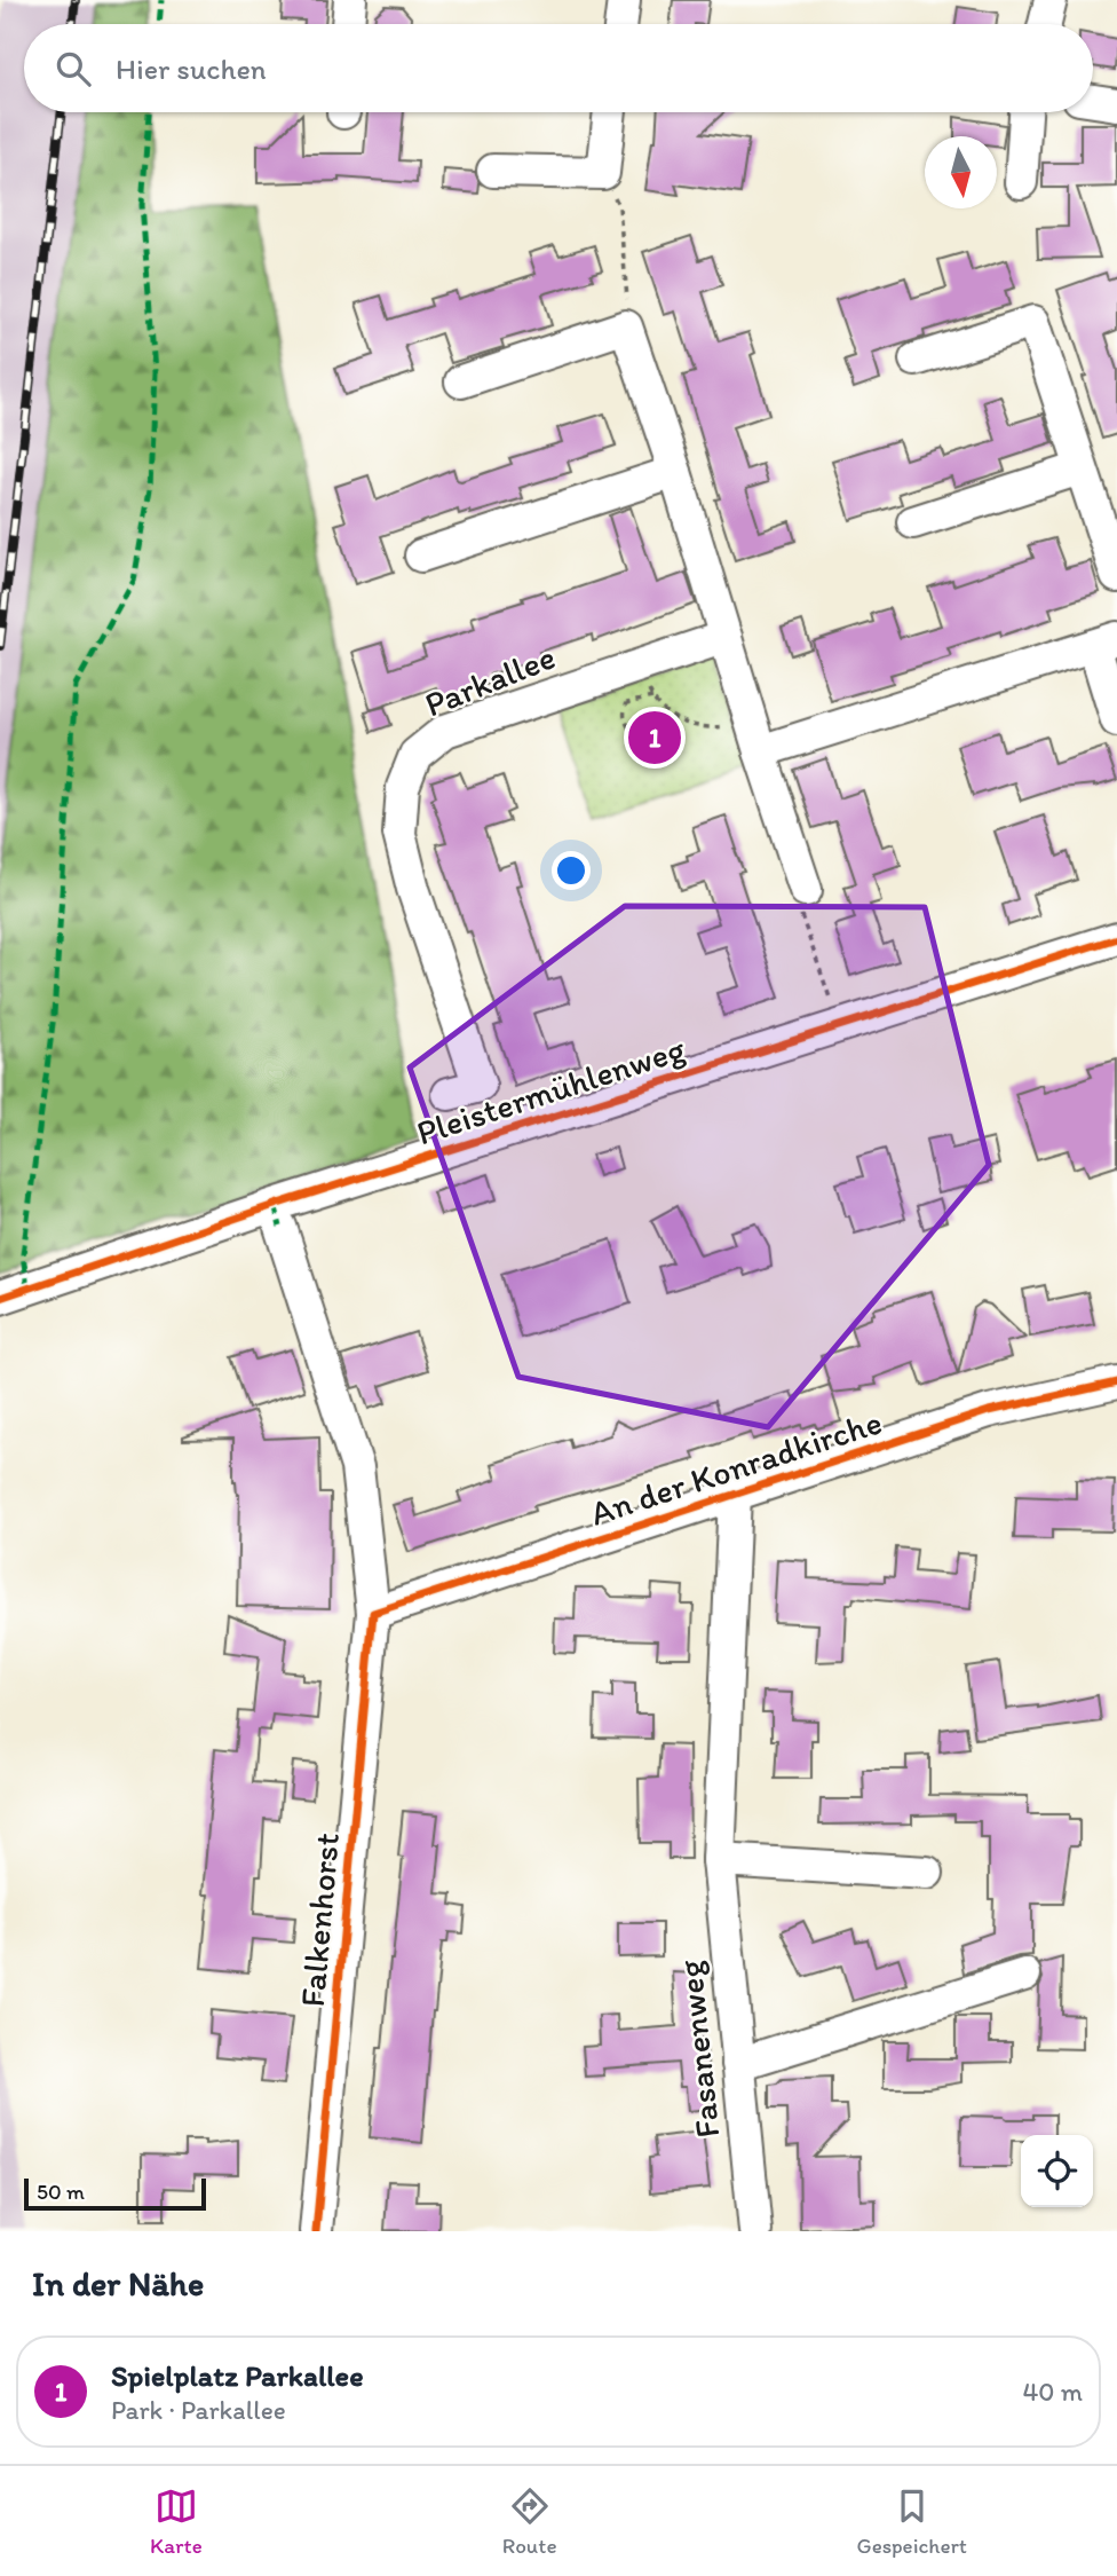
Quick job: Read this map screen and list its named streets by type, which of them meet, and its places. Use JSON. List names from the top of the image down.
{
  "streets": {
    "street": [
      "Parkallee",
      "Pleistermühlenweg",
      "An der Konradkirche",
      "Falkenhorst",
      "Fasanenweg"
    ]
  },
  "crossings": [
    ["An der Konradkirche", "Falkenhorst"],
    ["An der Konradkirche", "Fasanenweg"]
  ],
  "scale_bar": "50 m",
  "north": "bottom",
  "page": {
    "search": "Hier suchen",
    "pins": "1",
    "scale": "50 m",
    "heading": "In der Nähe",
    "list": [
      {
        "mark": "1",
        "name": "Spielplatz Parkallee",
        "note": "Park · Parkallee",
        "value": "40 m"
      }
    ],
    "nav": ["Karte", "Route", "Gespeichert"]
  }
}
